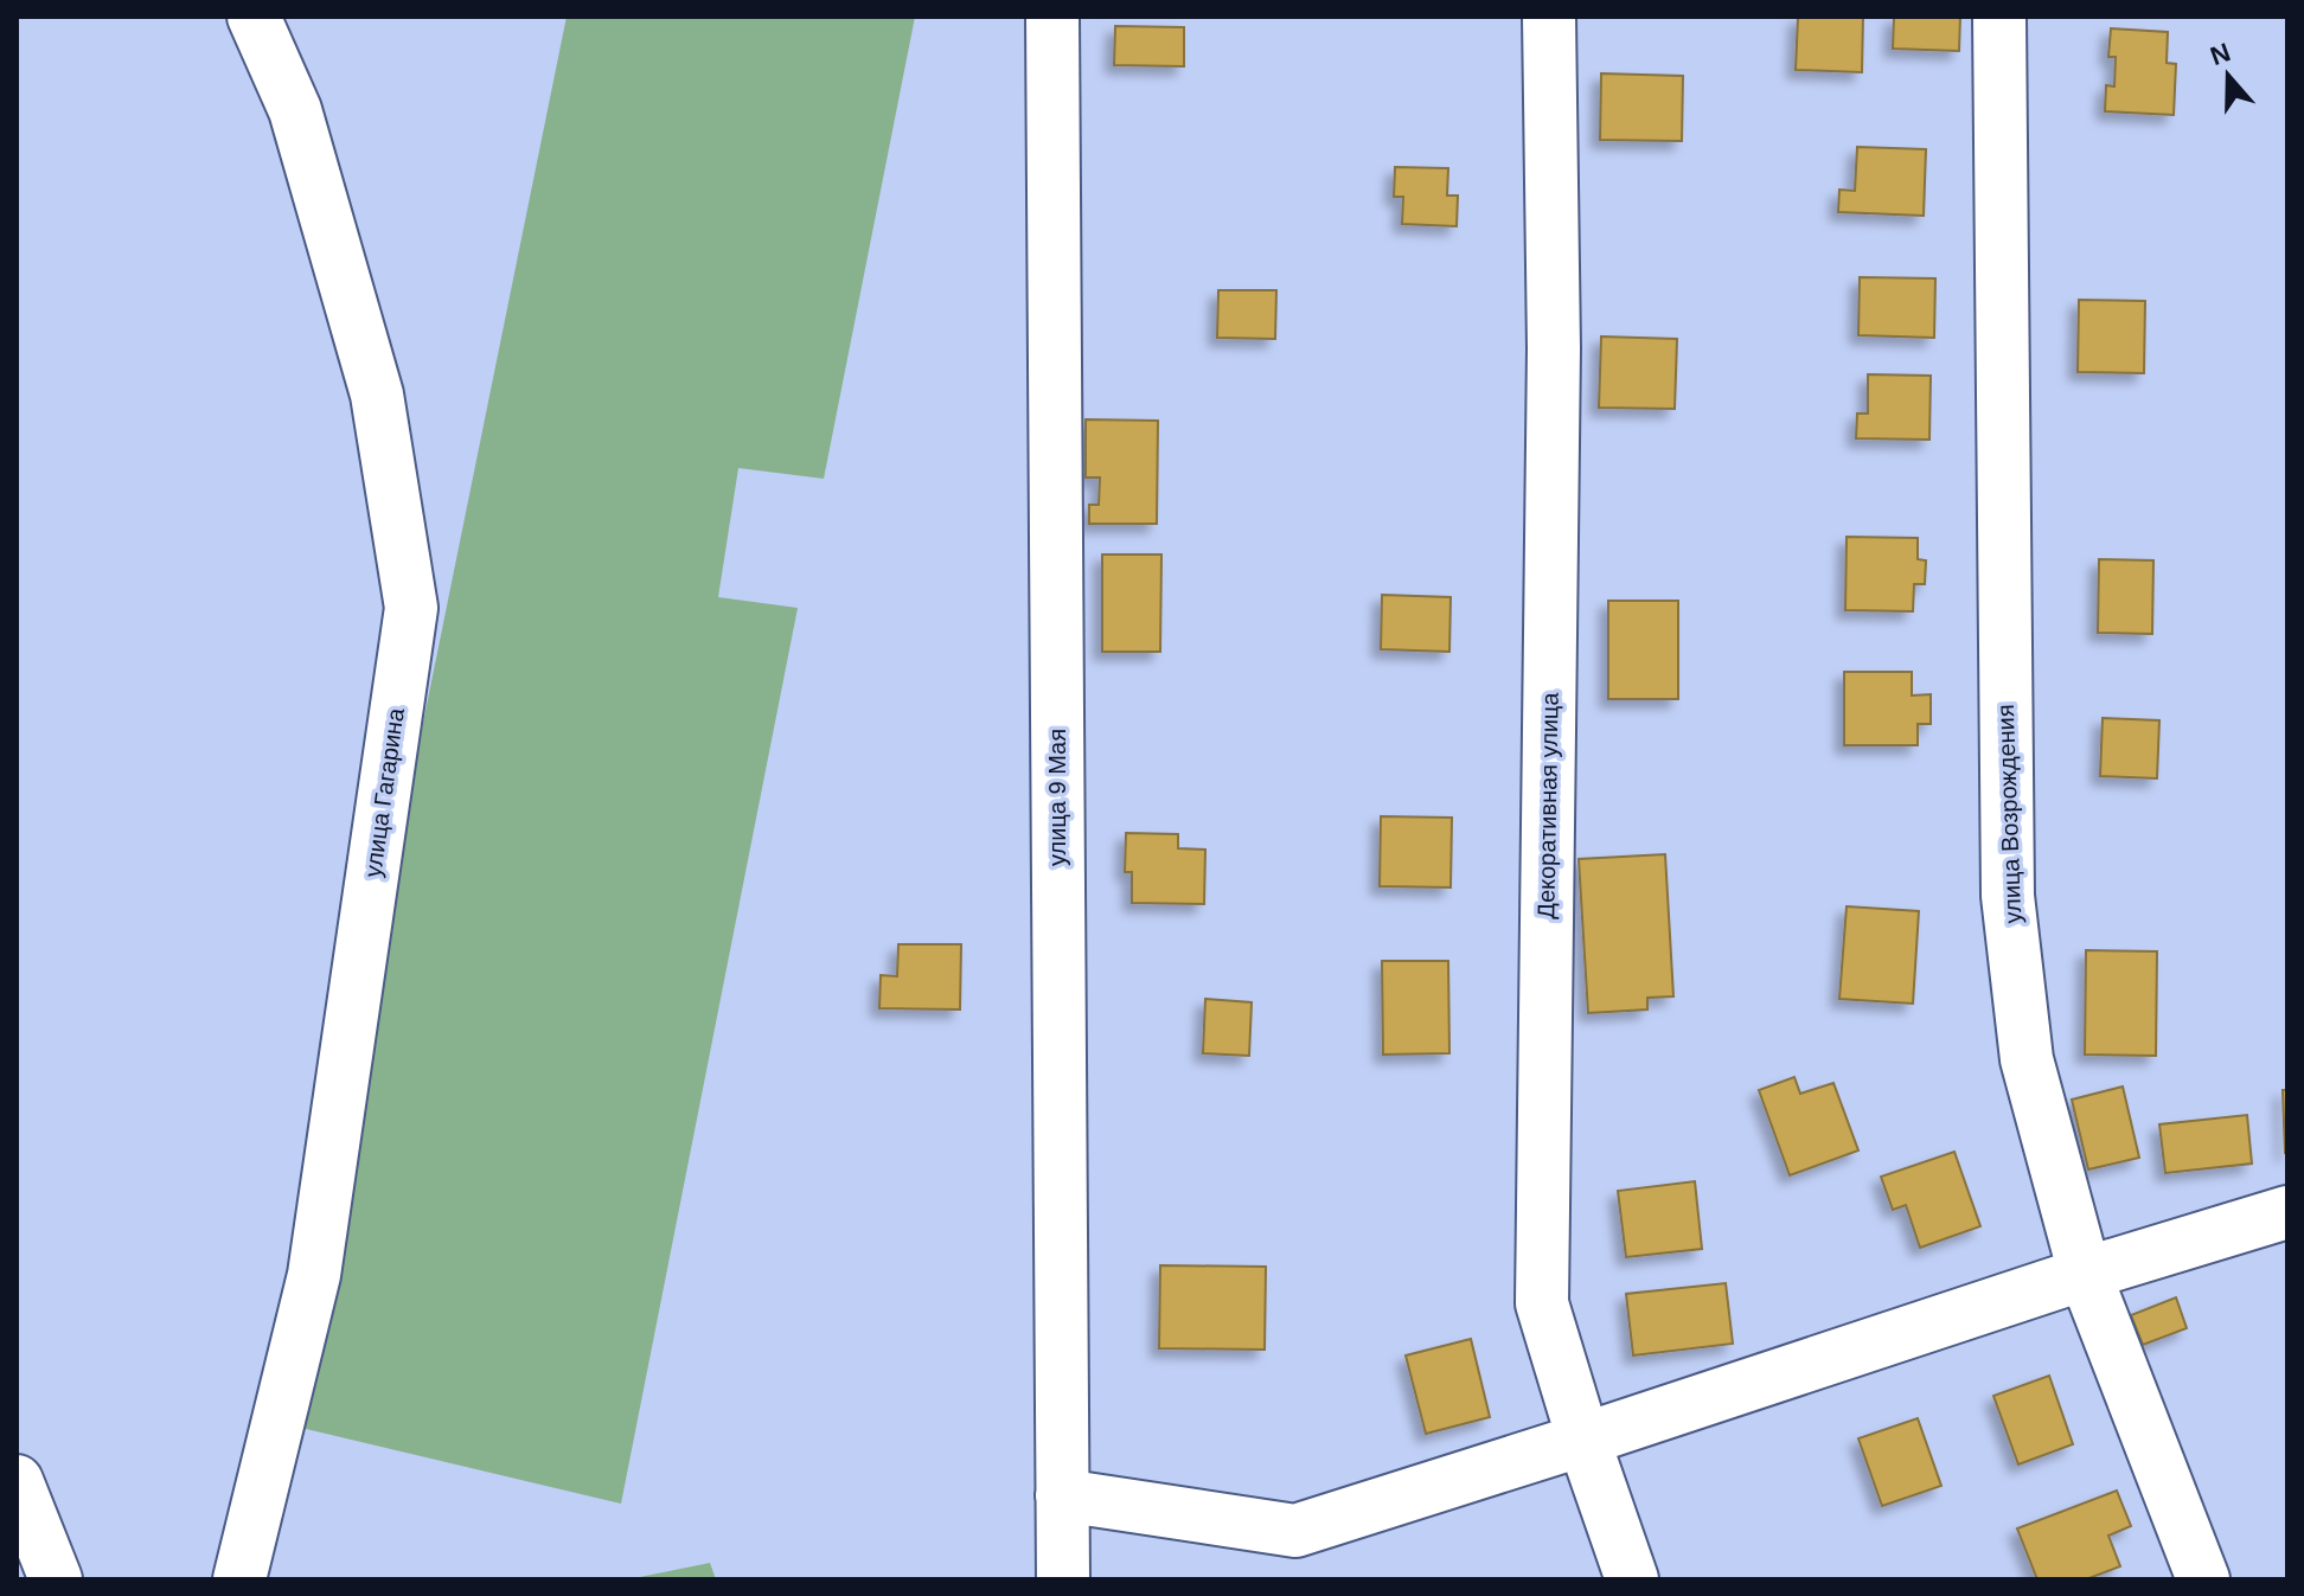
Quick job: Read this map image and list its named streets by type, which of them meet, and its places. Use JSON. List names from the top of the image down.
{
  "streets": {
    "street": [
      "улица Гагарина",
      "улица 9 Мая",
      "Декоративная улица",
      "улица Возрождения"
    ]
  },
  "north": "top"
}
